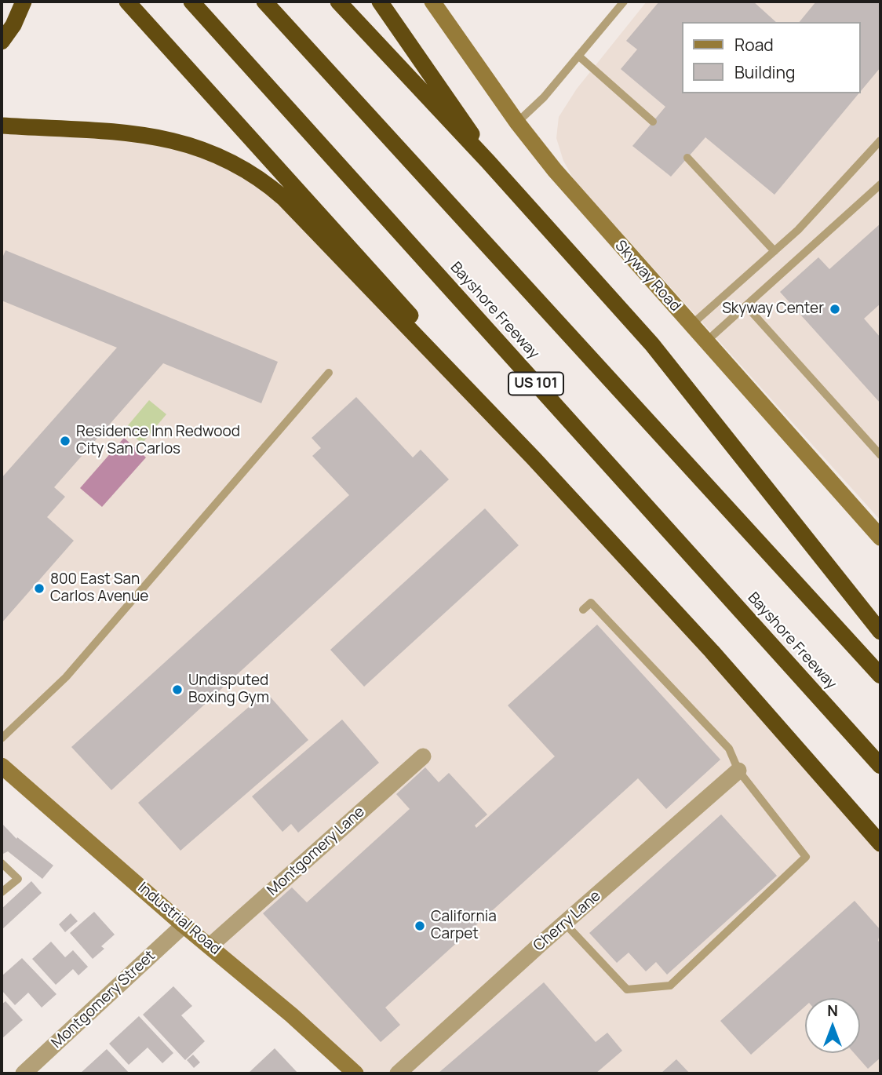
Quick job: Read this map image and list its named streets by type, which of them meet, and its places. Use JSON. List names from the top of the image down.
{
  "streets": {
    "highway": ["Bayshore Freeway", "US 101"],
    "street": [
      "Skyway Road",
      "Montgomery Lane",
      "Industrial Road",
      "Cherry Lane",
      "Montgomery Street"
    ]
  },
  "crossings": [
    ["Montgomery Lane", "Industrial Road"],
    ["Industrial Road", "Montgomery Street"]
  ],
  "places": [
    "Skyway Center",
    "Residence Inn Redwood City San Carlos",
    "800 East San Carlos Avenue",
    "Undisputed Boxing Gym",
    "California Carpet"
  ],
  "legend": ["Road", "Building"],
  "north": "top"
}
